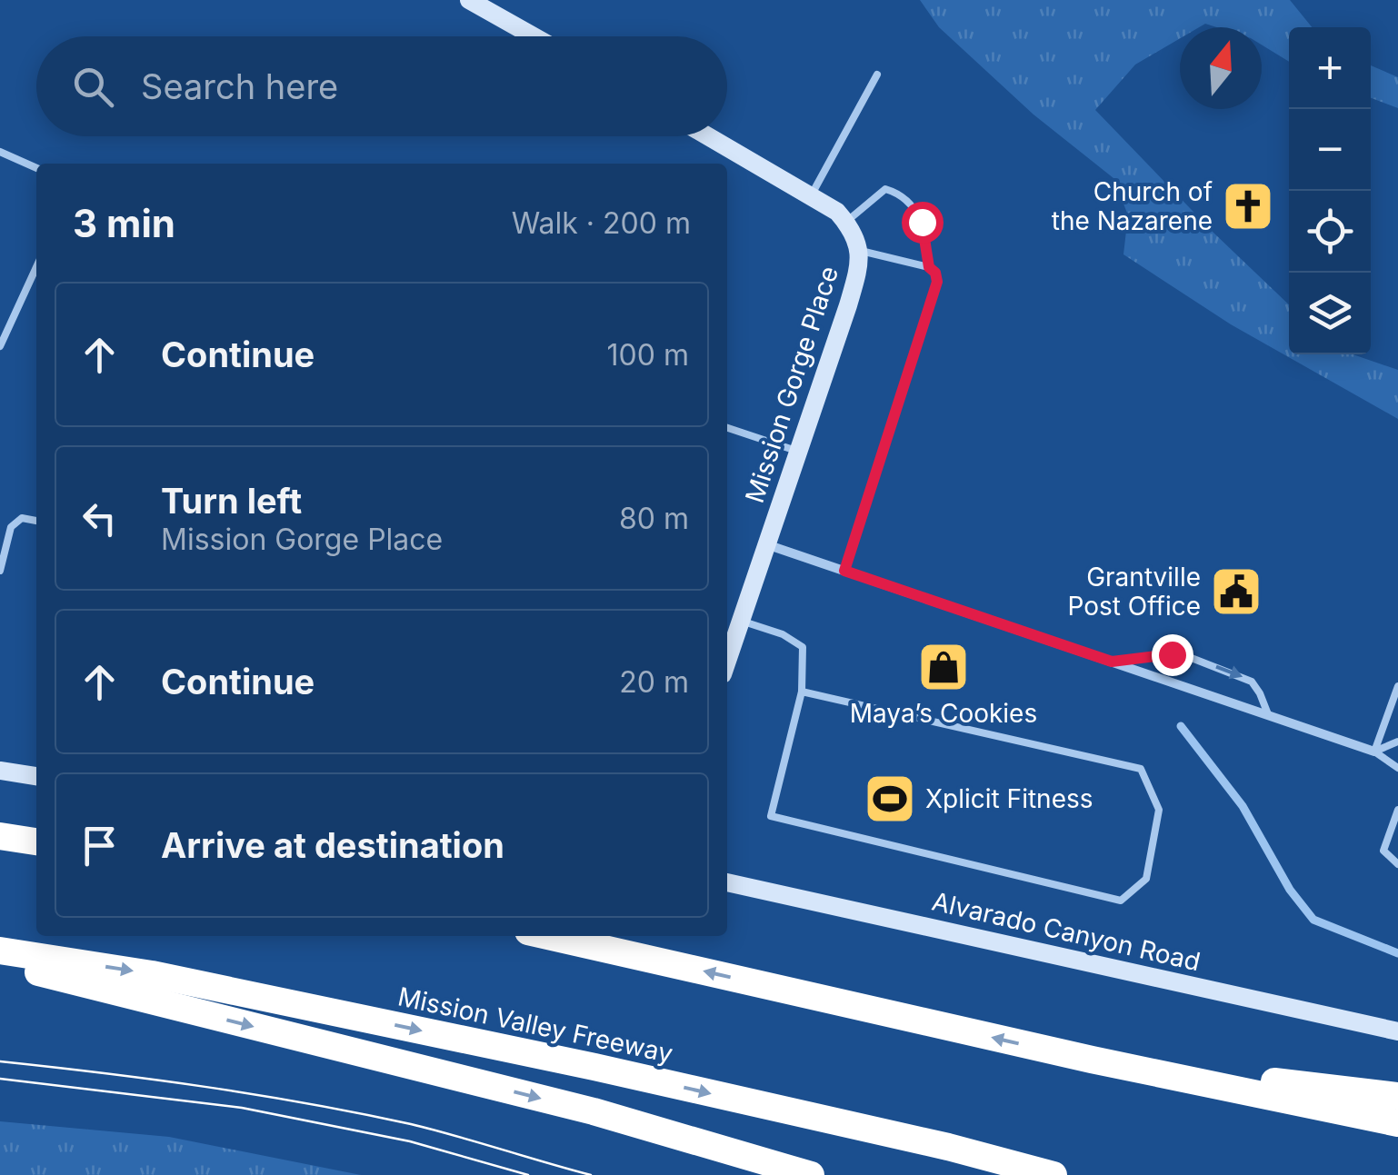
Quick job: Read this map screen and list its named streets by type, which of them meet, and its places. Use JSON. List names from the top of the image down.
{
  "streets": {
    "highway": ["Mission Valley Freeway"],
    "street": ["Mission Gorge Place", "Alvarado Canyon Road"]
  },
  "places": {
    "church": ["Church of the Nazarene"],
    "public building": ["Grantville Post Office"],
    "shop": ["Maya’s Cookies"],
    "sports": ["Xplicit Fitness"]
  },
  "north": "top",
  "page": {
    "map_buttons": ["+", "−"],
    "search": "Search here",
    "heading": ["3 min", "Walk · 200 m"],
    "list": [
      ["Continue", "100 m"],
      ["Turn left", "Mission Gorge Place", "80 m"],
      ["Continue", "20 m"],
      "Arrive at destination"
    ]
  }
}
